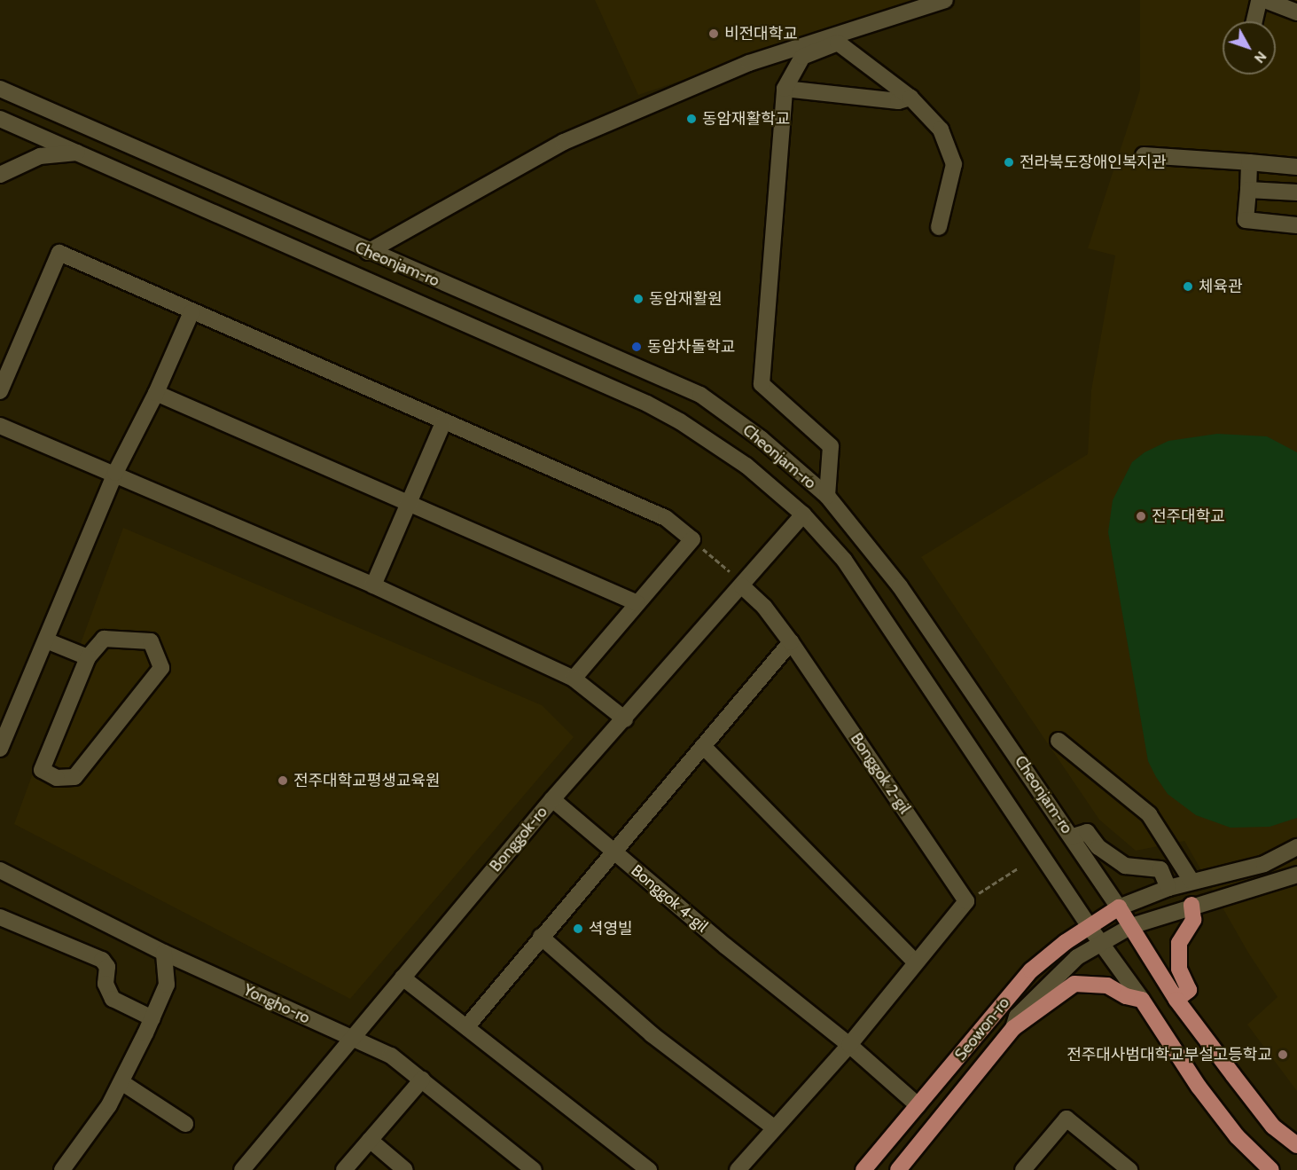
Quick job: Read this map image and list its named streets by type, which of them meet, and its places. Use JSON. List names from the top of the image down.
{
  "streets": {
    "main road": ["Cheonjam-ro", "Seowon-ro"],
    "street": [
      "Bonggok 2-gil",
      "Bonggok-ro",
      "Bonggok 4-gil",
      "Yongho-ro"
    ]
  },
  "crossings": [
    ["Cheonjam-ro", "Bonggok-ro"],
    ["Cheonjam-ro", "Seowon-ro"],
    ["Bonggok 2-gil", "Bonggok-ro"],
    ["Bonggok-ro", "Bonggok 4-gil"],
    ["Bonggok-ro", "Yongho-ro"]
  ],
  "places": [
    "비전대학교",
    "동암재활학교",
    "전라북도장애인복지관",
    "체육관",
    "동암재활원",
    "동암차돌학교",
    "전주대학교",
    "전주대학교평생교육원",
    "셕영빌",
    "전주대사범대학교부설고등학교"
  ],
  "north": "bottom right"
}
